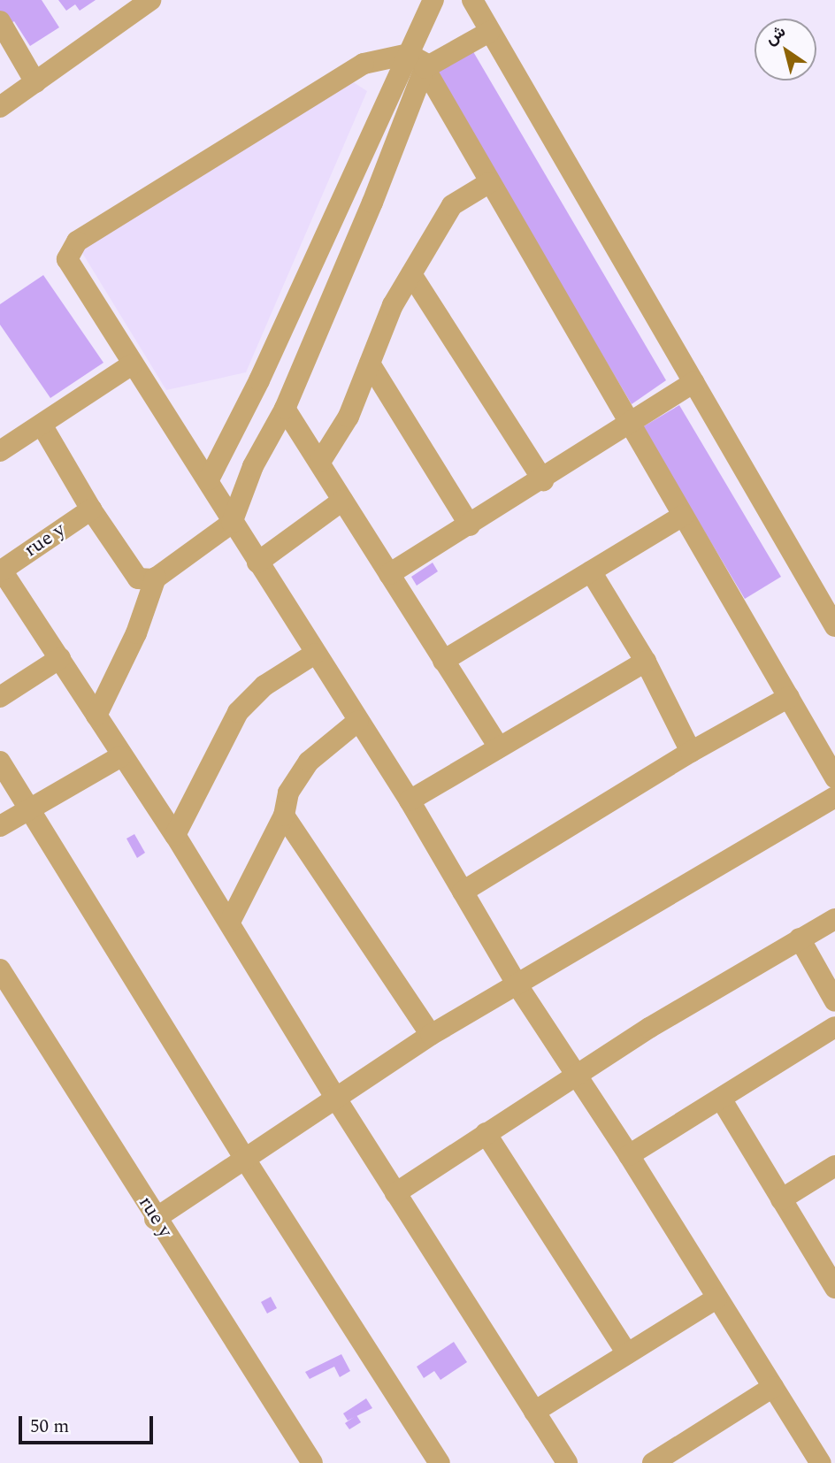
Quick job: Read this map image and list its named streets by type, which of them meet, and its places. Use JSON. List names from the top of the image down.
{
  "streets": {
    "street": ["rue y"]
  },
  "scale_bar": "50 m",
  "north": "top left"
}
